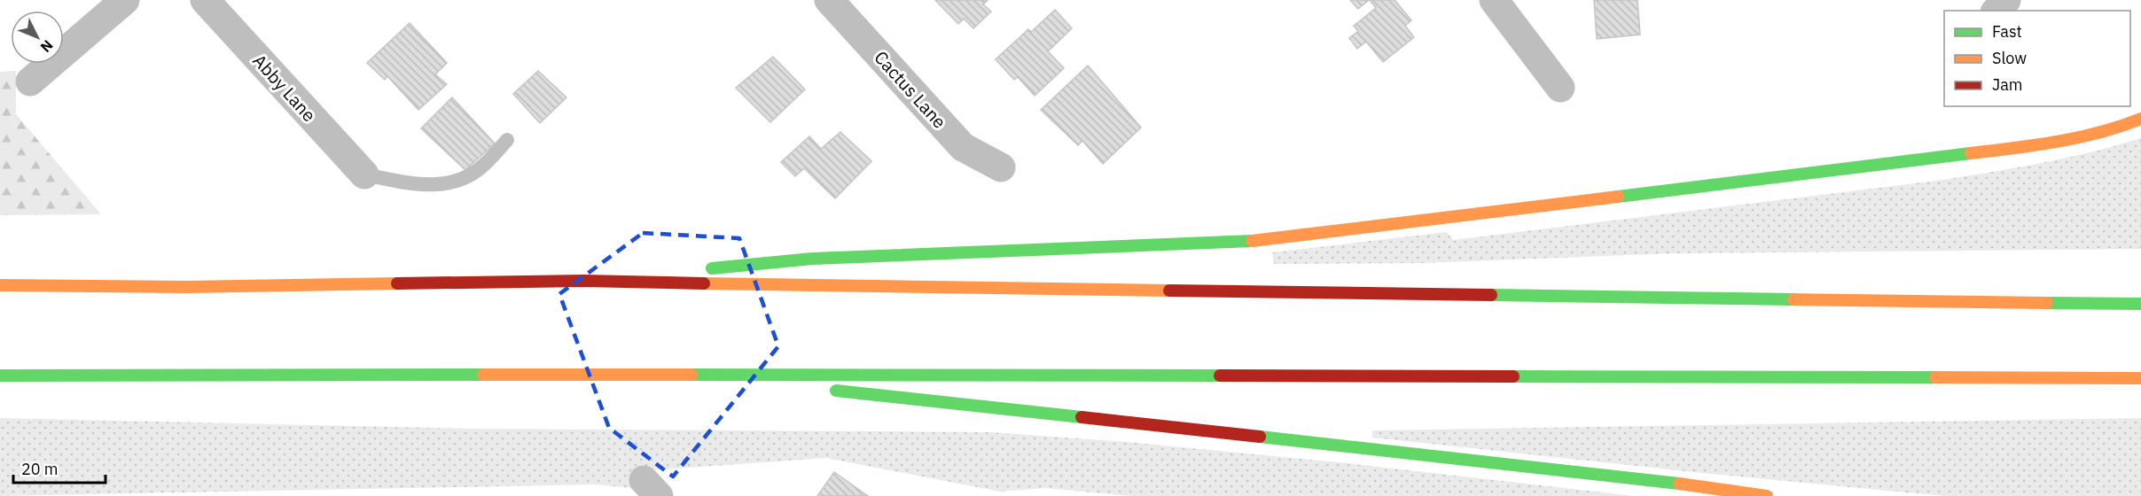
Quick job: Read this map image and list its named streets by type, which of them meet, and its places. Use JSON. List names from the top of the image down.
{
  "streets": {
    "street": ["Abby Lane", "Cactus Lane"]
  },
  "legend": ["Fast", "Slow", "Jam"],
  "scale_bar": "20 m",
  "north": "bottom right"
}
